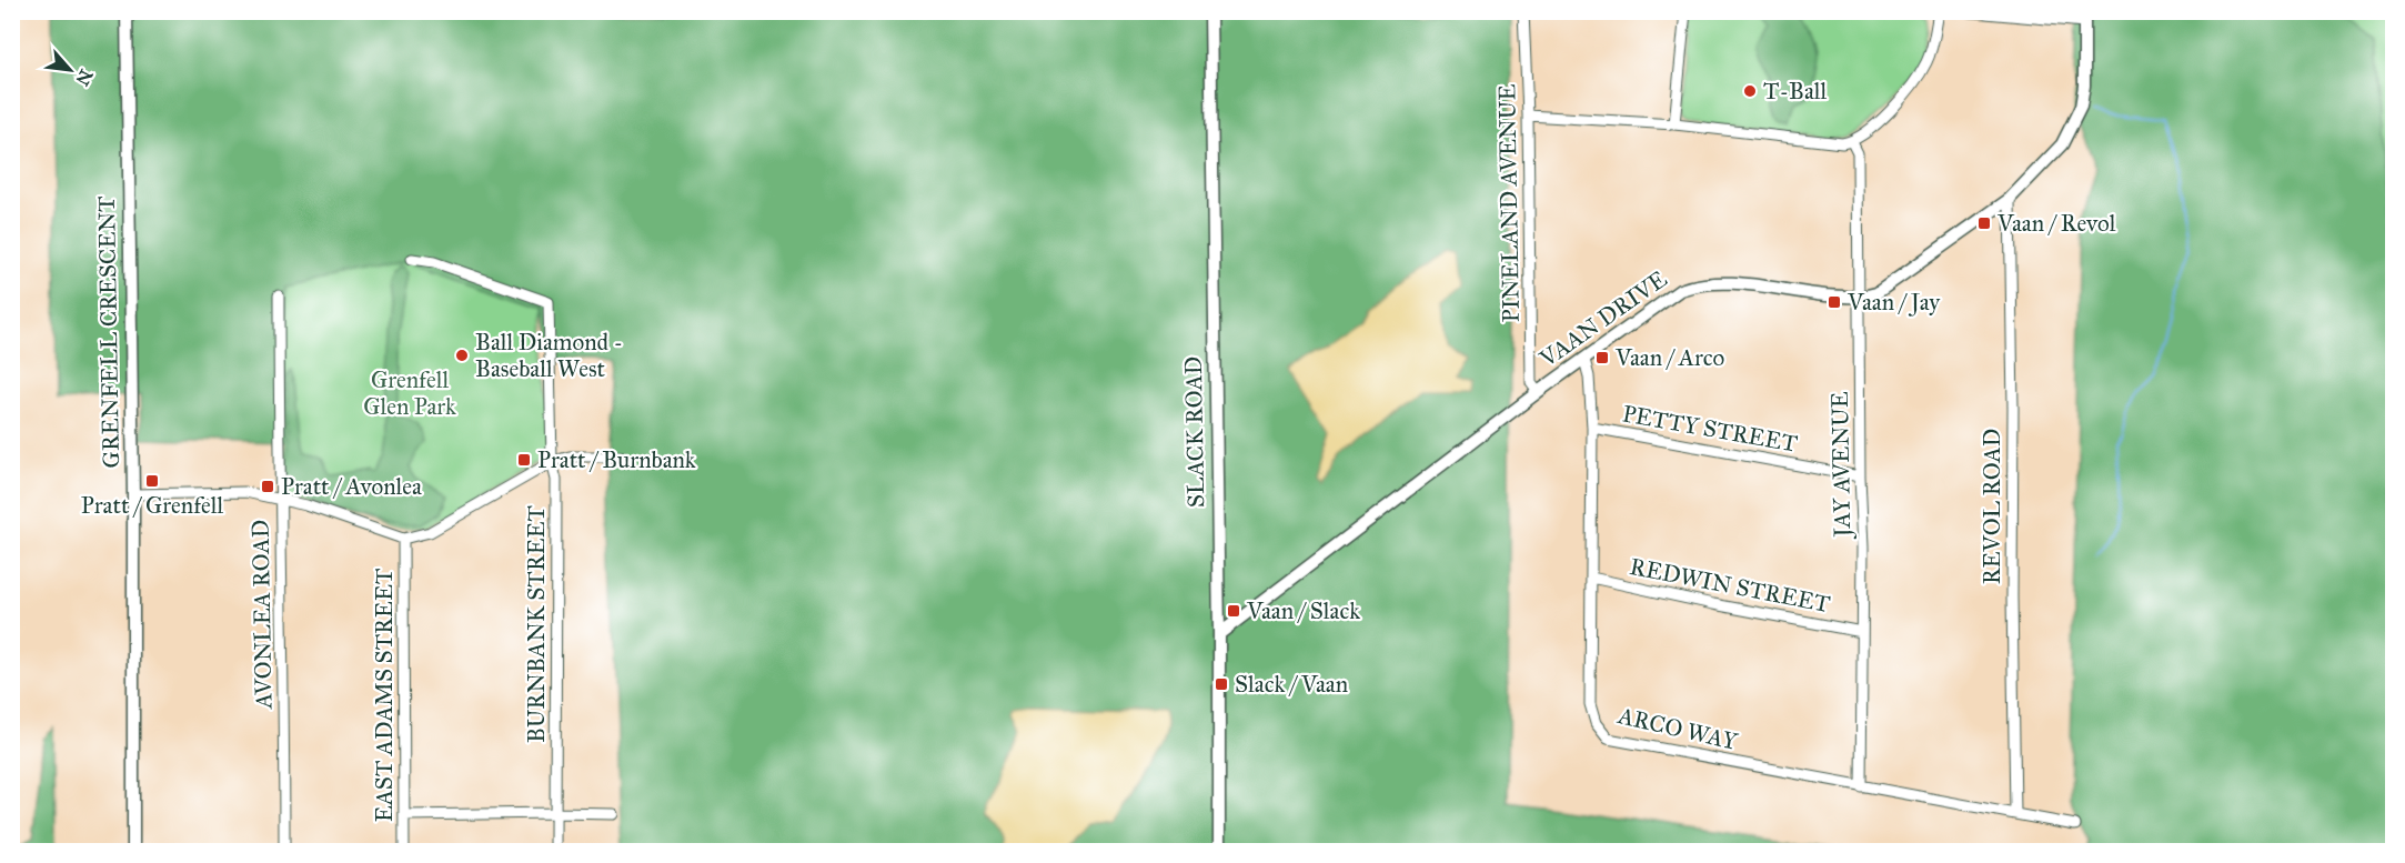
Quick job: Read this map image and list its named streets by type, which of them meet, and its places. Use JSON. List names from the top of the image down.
{
  "streets": {
    "street": [
      "PINELAND AVENUE",
      "VAAN DRIVE",
      "GRENFELL CRESCENT",
      "PETTY STREET",
      "SLACK ROAD",
      "JAY AVENUE",
      "REVOL ROAD",
      "REDWIN STREET",
      "AVONLEA ROAD",
      "BURNBANK STREET",
      "EAST ADAMS STREET",
      "ARCO WAY"
    ]
  },
  "crossings": [
    ["PINELAND AVENUE", "VAAN DRIVE"],
    ["VAAN DRIVE", "SLACK ROAD"],
    ["VAAN DRIVE", "JAY AVENUE"],
    ["VAAN DRIVE", "ARCO WAY"],
    ["PETTY STREET", "JAY AVENUE"],
    ["PETTY STREET", "ARCO WAY"],
    ["JAY AVENUE", "REDWIN STREET"],
    ["JAY AVENUE", "ARCO WAY"],
    ["REVOL ROAD", "ARCO WAY"],
    ["REDWIN STREET", "ARCO WAY"]
  ],
  "parks": ["Grenfell Glen Park"],
  "places": {
    "other": ["T-Ball", "Ball Diamond - Baseball West"],
    "transit": [
      "Vaan / Revol",
      "Vaan / Jay",
      "Vaan / Arco",
      "Pratt / Burnbank",
      "Pratt / Grenfell",
      "Pratt / Avonlea",
      "Vaan / Slack",
      "Slack / Vaan"
    ]
  },
  "north": "bottom right"
}
